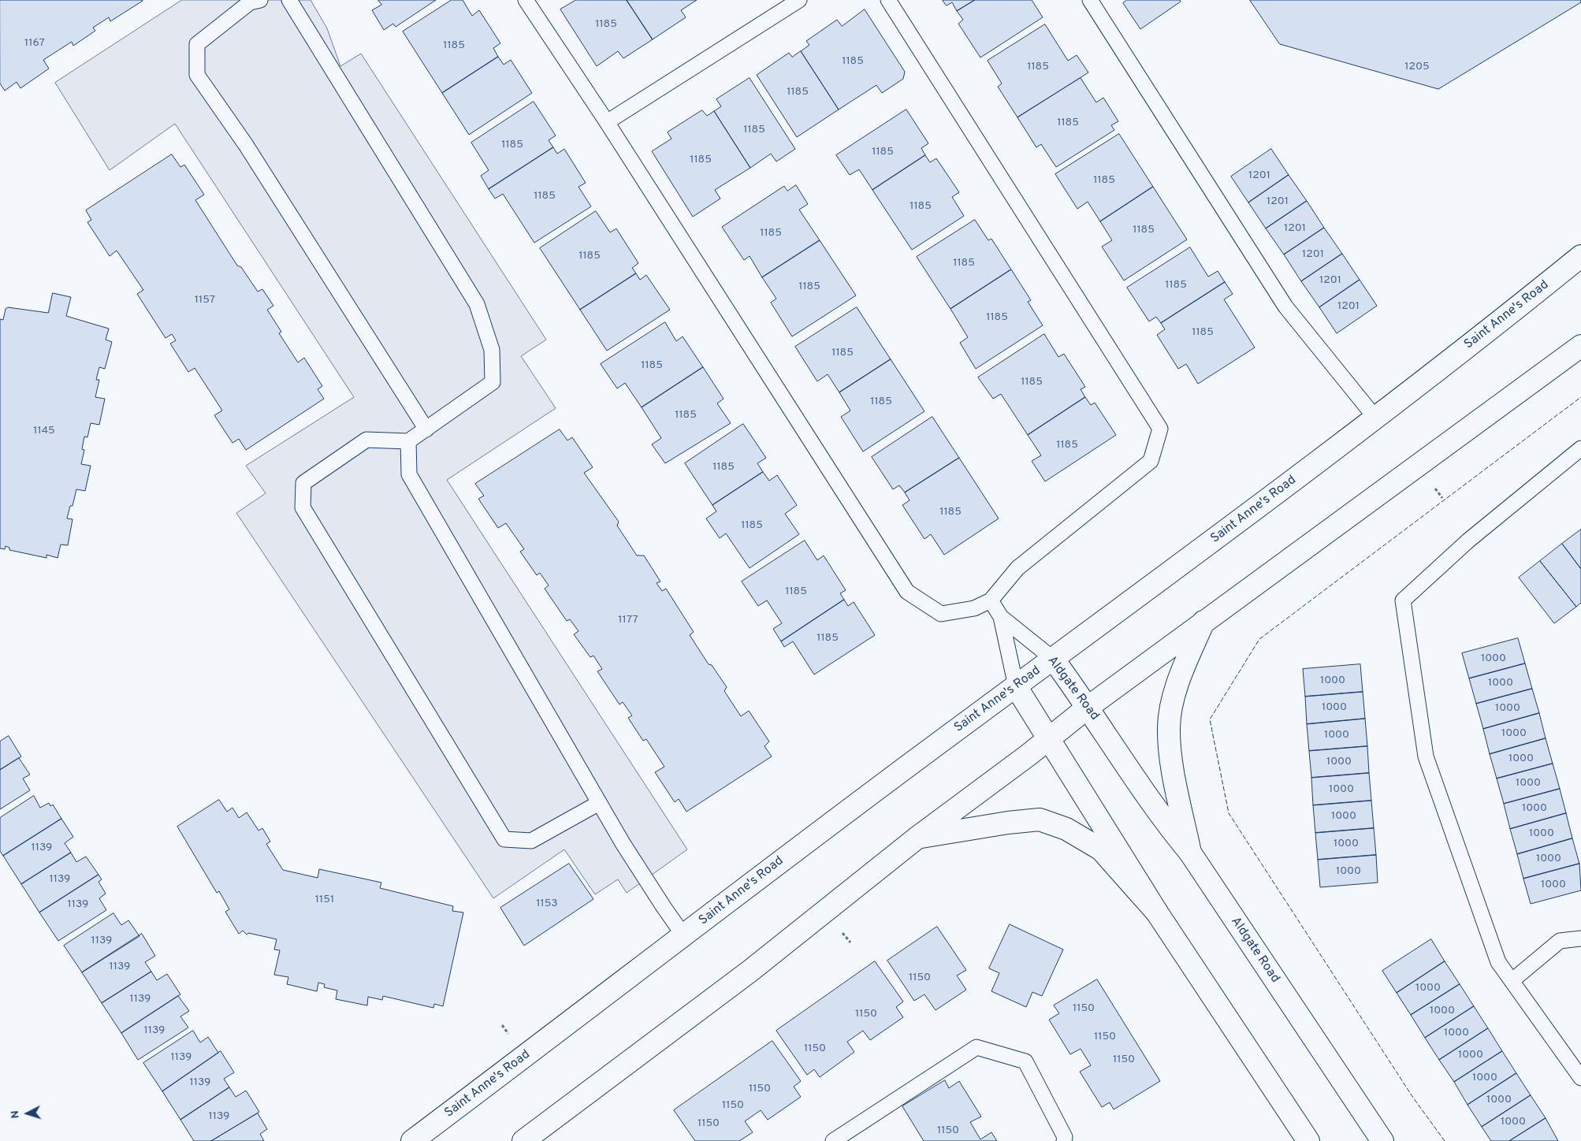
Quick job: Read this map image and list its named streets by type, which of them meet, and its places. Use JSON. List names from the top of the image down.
{
  "streets": {
    "main road": ["Saint Anne's Road", "Aldgate Road"]
  },
  "crossings": [
    ["Saint Anne's Road", "Aldgate Road"]
  ],
  "house_numbers": [
    "1185",
    "1167",
    "1185",
    "1185",
    "1185",
    "1205",
    "1185",
    "1185",
    "1185",
    "1185",
    "1185",
    "1185",
    "1201",
    "1185",
    "1185",
    "1201",
    "1185",
    "1201",
    "1185",
    "1185",
    "1201",
    "1185",
    "1185",
    "1201",
    "1185",
    "1185",
    "1157",
    "1201",
    "1185",
    "1185",
    "1185",
    "1185",
    "1185",
    "1185",
    "1185",
    "1145",
    "1185",
    "1185",
    "1185",
    "1185",
    "1185",
    "1177",
    "1185",
    "1000",
    "1000",
    "1000",
    "1000",
    "1000",
    "1000",
    "1000",
    "1000",
    "1000",
    "1000",
    "1000",
    "1000",
    "1000",
    "1000",
    "1000",
    "1139",
    "1000",
    "1000",
    "1139",
    "1000",
    "1151",
    "1153",
    "1139",
    "1139",
    "1139",
    "1150",
    "1000",
    "1139",
    "1150",
    "1000",
    "1150",
    "1139",
    "1000",
    "1150",
    "1150",
    "1000",
    "1139",
    "1150",
    "1000",
    "1139",
    "1150",
    "1000",
    "1150",
    "1139",
    "1000",
    "1150",
    "1150"
  ],
  "north": "left"
}
